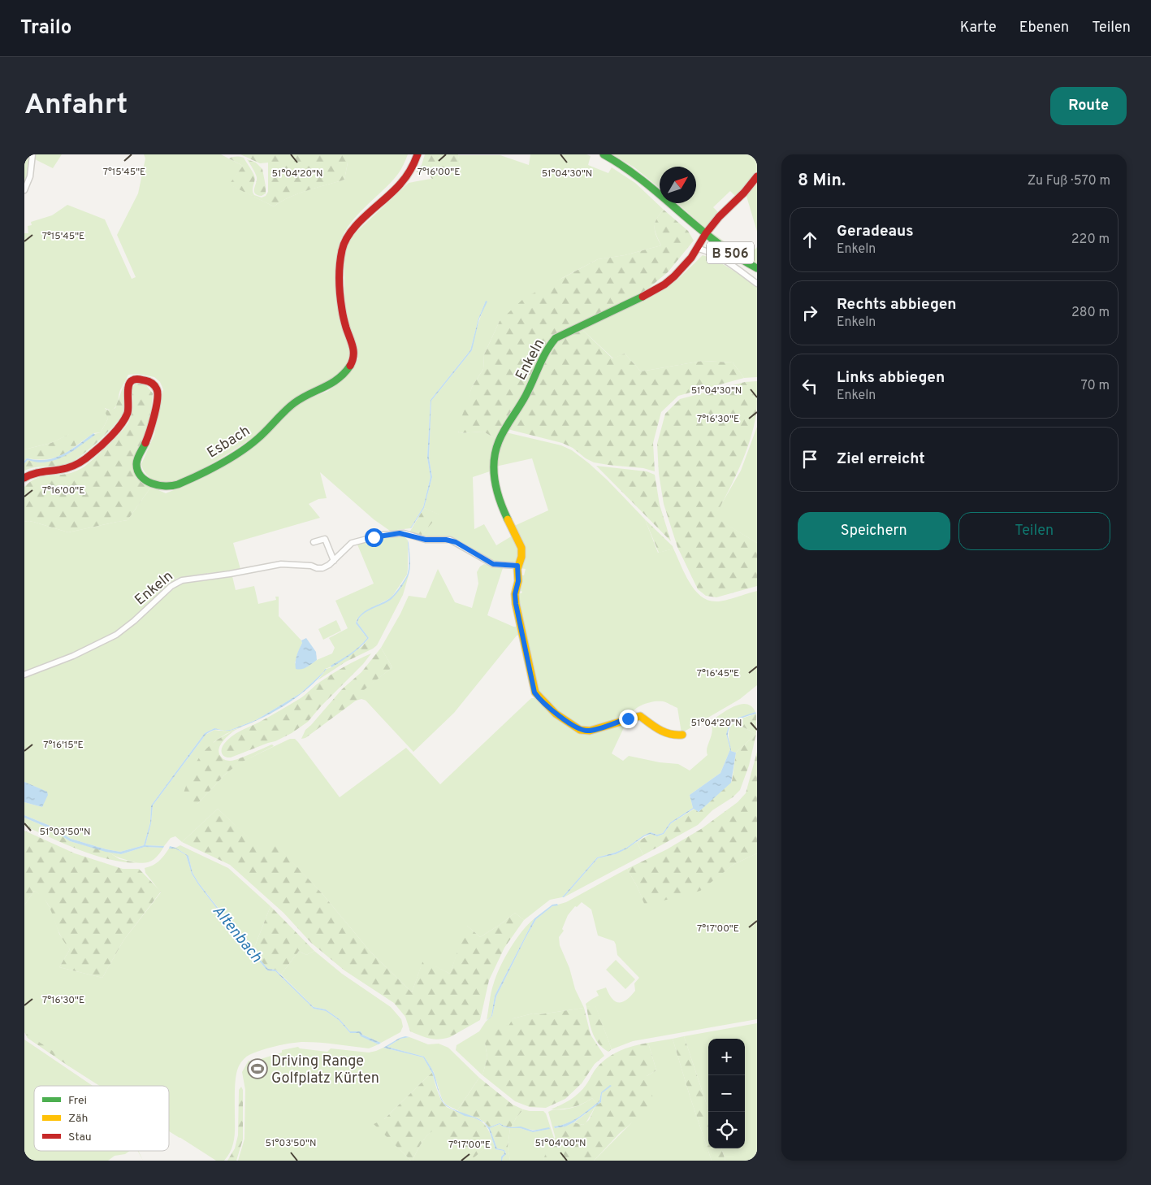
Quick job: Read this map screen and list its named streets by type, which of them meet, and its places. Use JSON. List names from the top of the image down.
{
  "streets": {
    "street": ["B 506", "Enkeln", "Esbach"]
  },
  "crossings": [
    ["B 506", "Enkeln"]
  ],
  "water": ["Altenbach"],
  "places": {
    "sports": ["Driving Range Golfplatz Kürten"]
  },
  "legend": ["Frei", "Zäh", "Stau"],
  "north": "top right",
  "page": {
    "header": "Trailo",
    "nav": ["Karte", "Ebenen", "Teilen"],
    "buttons": [
      "Route",
      ["Speichern", "Teilen"]
    ],
    "title": "Anfahrt",
    "heading": ["8 Min.", "Zu Fuß · 570 m"],
    "list": [
      ["Geradeaus", "Enkeln", "220 m"],
      ["Rechts abbiegen", "Enkeln", "280 m"],
      ["Links abbiegen", "Enkeln", "70 m"],
      "Ziel erreicht"
    ],
    "map_buttons": ["+", "−"]
  },
  "coordinates": [
    "7°15'45\"E",
    "7°16'00\"E",
    "51°04'20\"N",
    "51°04'30\"N",
    "7°16'30\"E",
    "7°16'45\"E",
    "7°16'15\"E",
    "51°03'50\"N",
    "7°17'00\"E",
    "51°04'00\"N"
  ]
}
